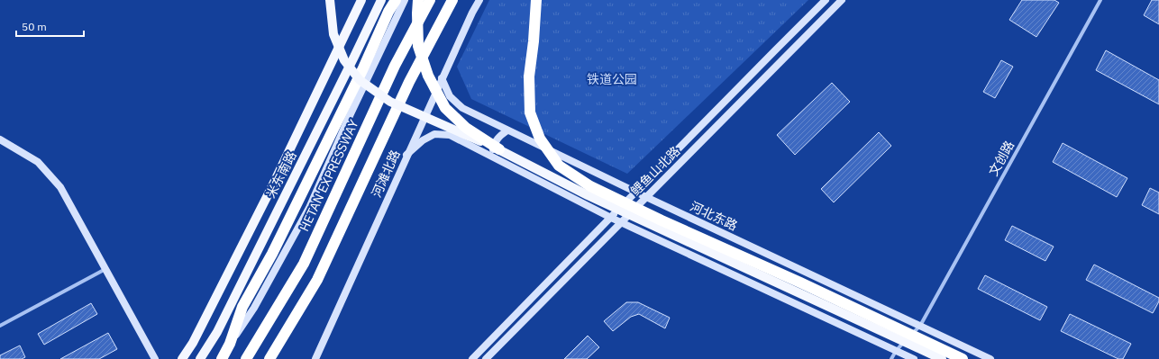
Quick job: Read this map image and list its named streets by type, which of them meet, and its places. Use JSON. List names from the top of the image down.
{
  "streets": {
    "highway": ["HETAN EXPRESSWAY"],
    "main road": [
      "鲤鱼山北路",
      "河滩北路",
      "米东南路",
      "河北东路"
    ],
    "street": ["文创路"]
  },
  "crossings": [
    ["文创路", "河北东路"],
    ["鲤鱼山北路", "河北东路"],
    ["河滩北路", "河北东路"]
  ],
  "parks": ["铁道公园"],
  "scale_bar": "50 m"
}
